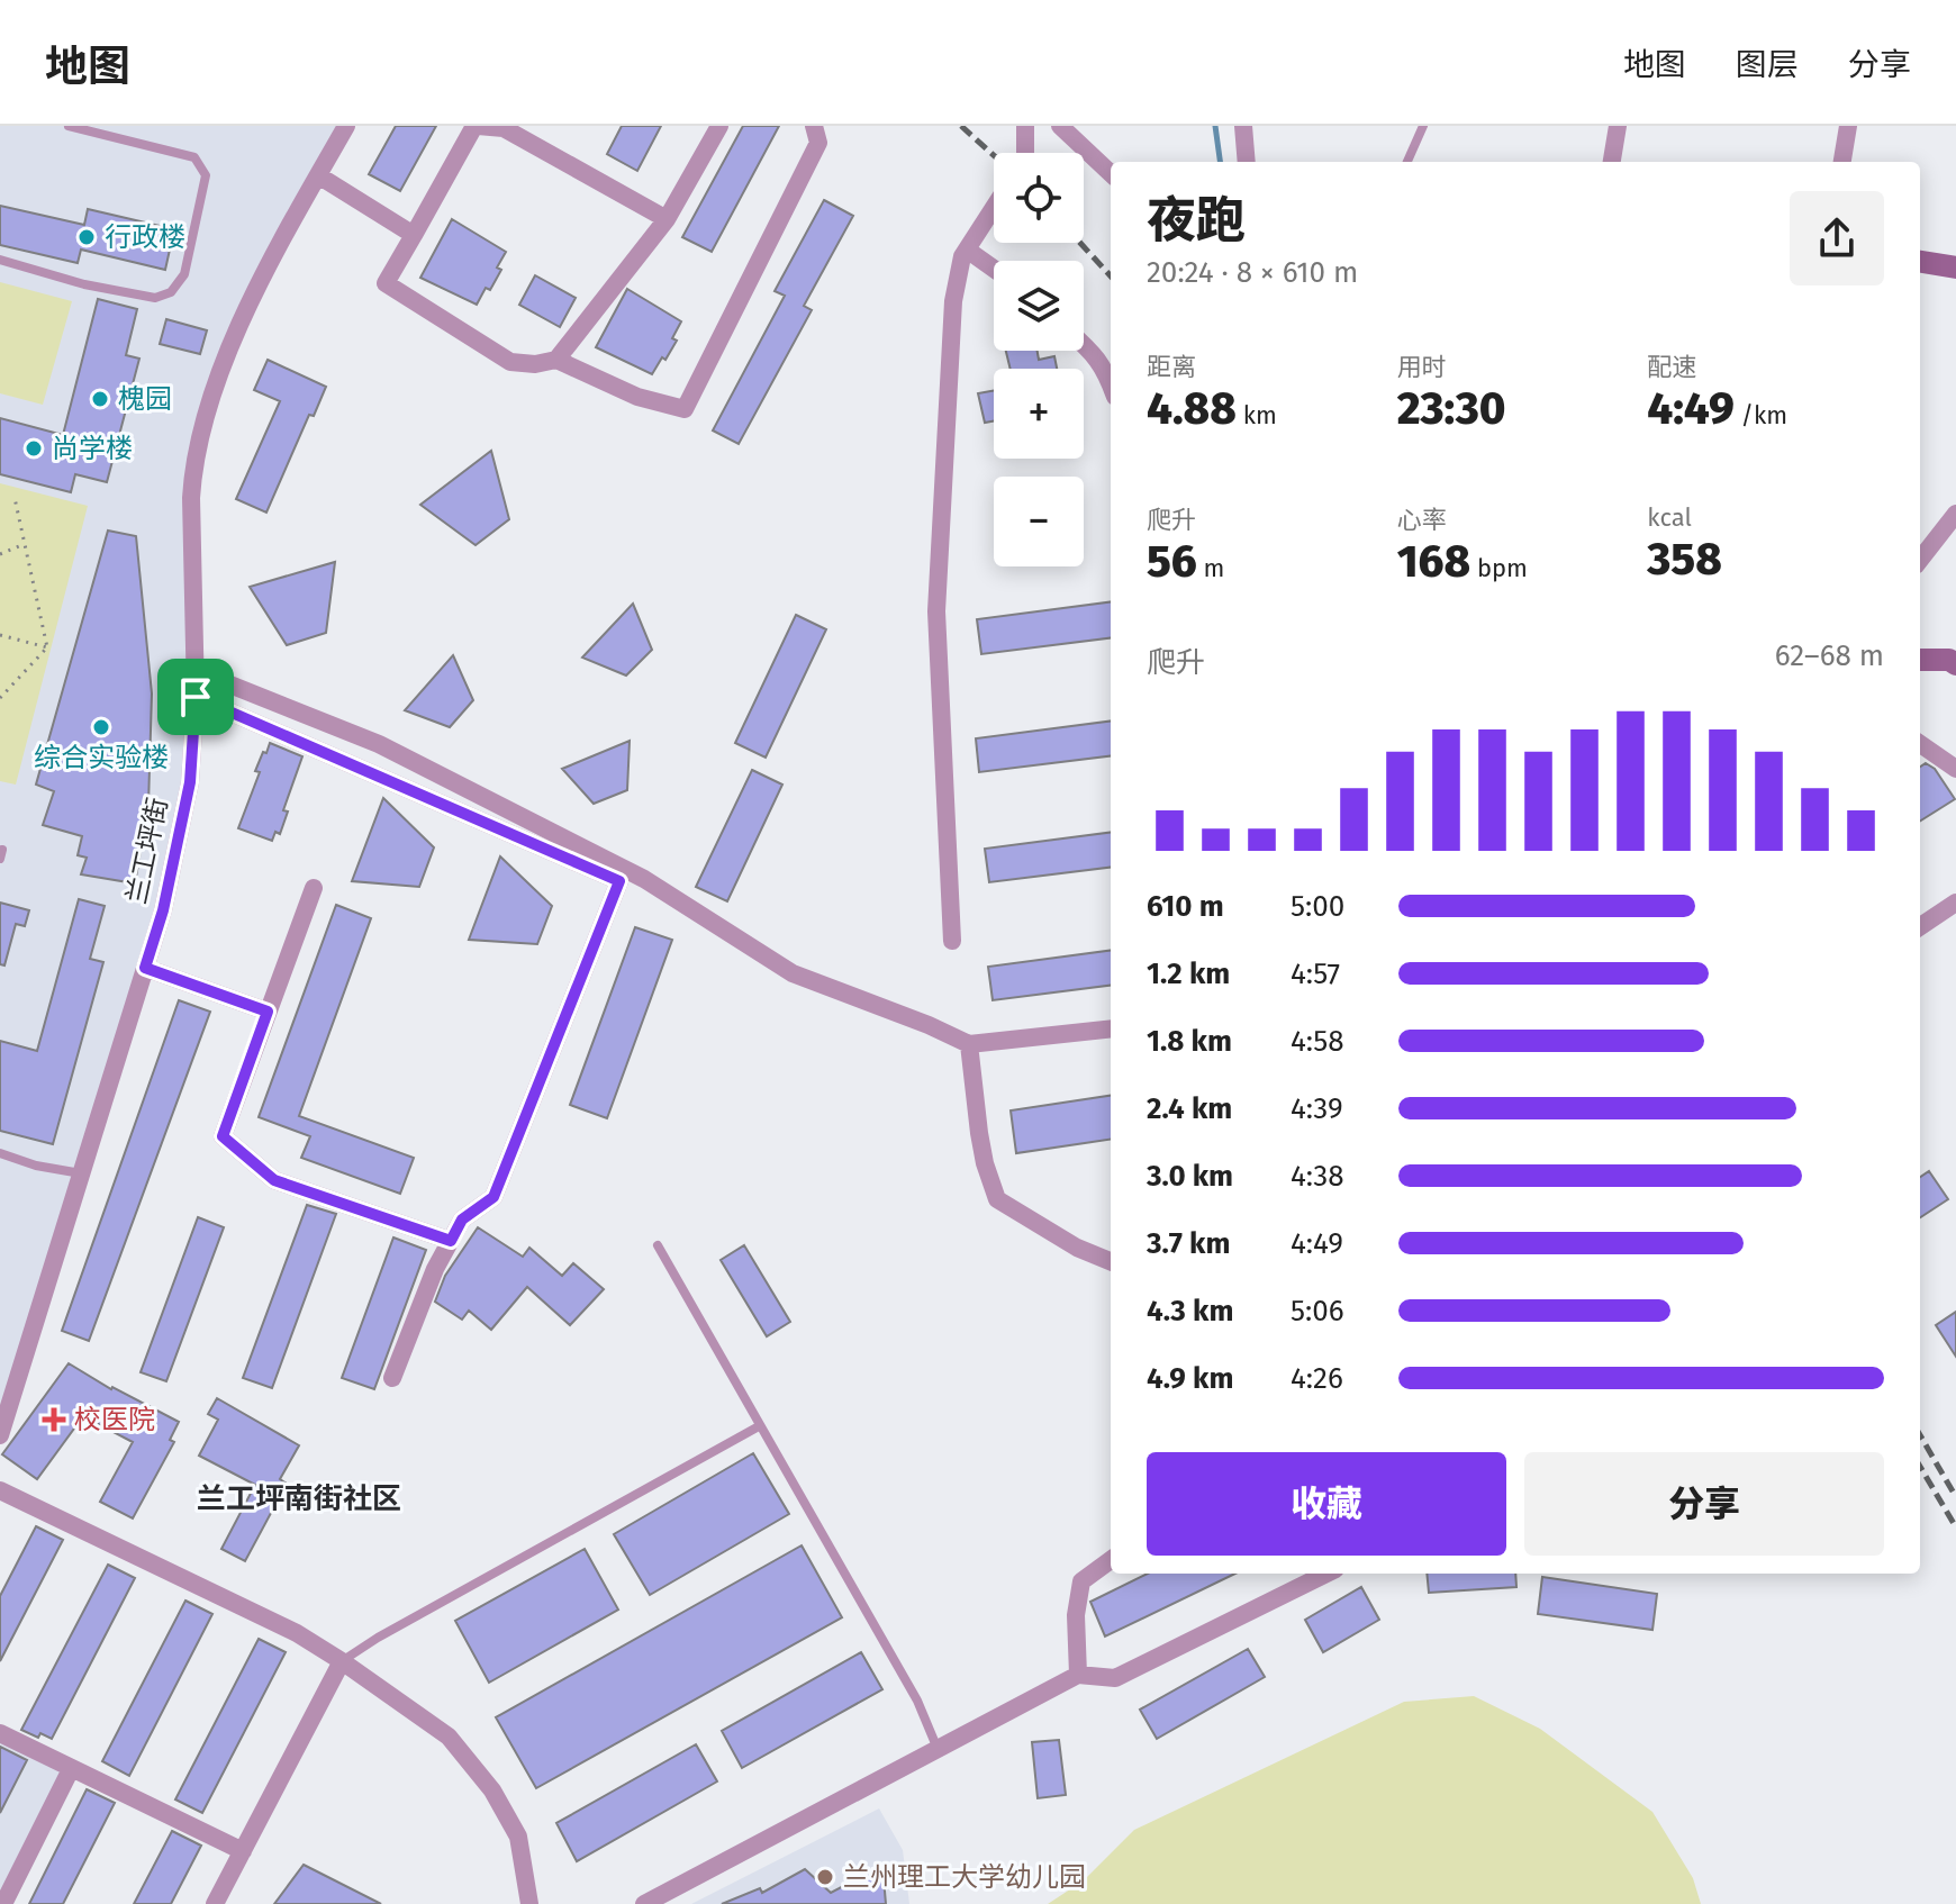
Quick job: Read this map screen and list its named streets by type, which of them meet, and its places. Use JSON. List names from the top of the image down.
{
  "streets": {
    "street": ["兰工坪街"]
  },
  "districts": ["兰工坪南街社区"],
  "places": {
    "other": [
      "行政楼",
      "槐园",
      "尚学楼",
      "综合实验楼",
      "兰州理工大学幼儿园"
    ],
    "health": ["校医院"]
  },
  "page": {
    "header": "地图",
    "nav": ["地图", "图层", "分享"],
    "map_buttons": ["+", "−"],
    "heading": ["夜跑", "20:24 · 8 × 610 m"],
    "stats": [
      ["距离", "4.88 km"],
      ["用时", "23:30"],
      ["配速", "4:49 /km"],
      ["爬升", "56 m"],
      ["心率", "168 bpm"],
      ["kcal", "358"]
    ],
    "chart": ["爬升", "62–68 m"],
    "list": [
      {
        "name": "610 m",
        "note": "5:00"
      },
      {
        "name": "1.2 km",
        "note": "4:57"
      },
      {
        "name": "1.8 km",
        "note": "4:58"
      },
      {
        "name": "2.4 km",
        "note": "4:39"
      },
      {
        "name": "3.0 km",
        "note": "4:38"
      },
      {
        "name": "3.7 km",
        "note": "4:49"
      },
      {
        "name": "4.3 km",
        "note": "5:06"
      },
      {
        "name": "4.9 km",
        "note": "4:26"
      }
    ],
    "buttons": ["收藏", "分享"]
  }
}
